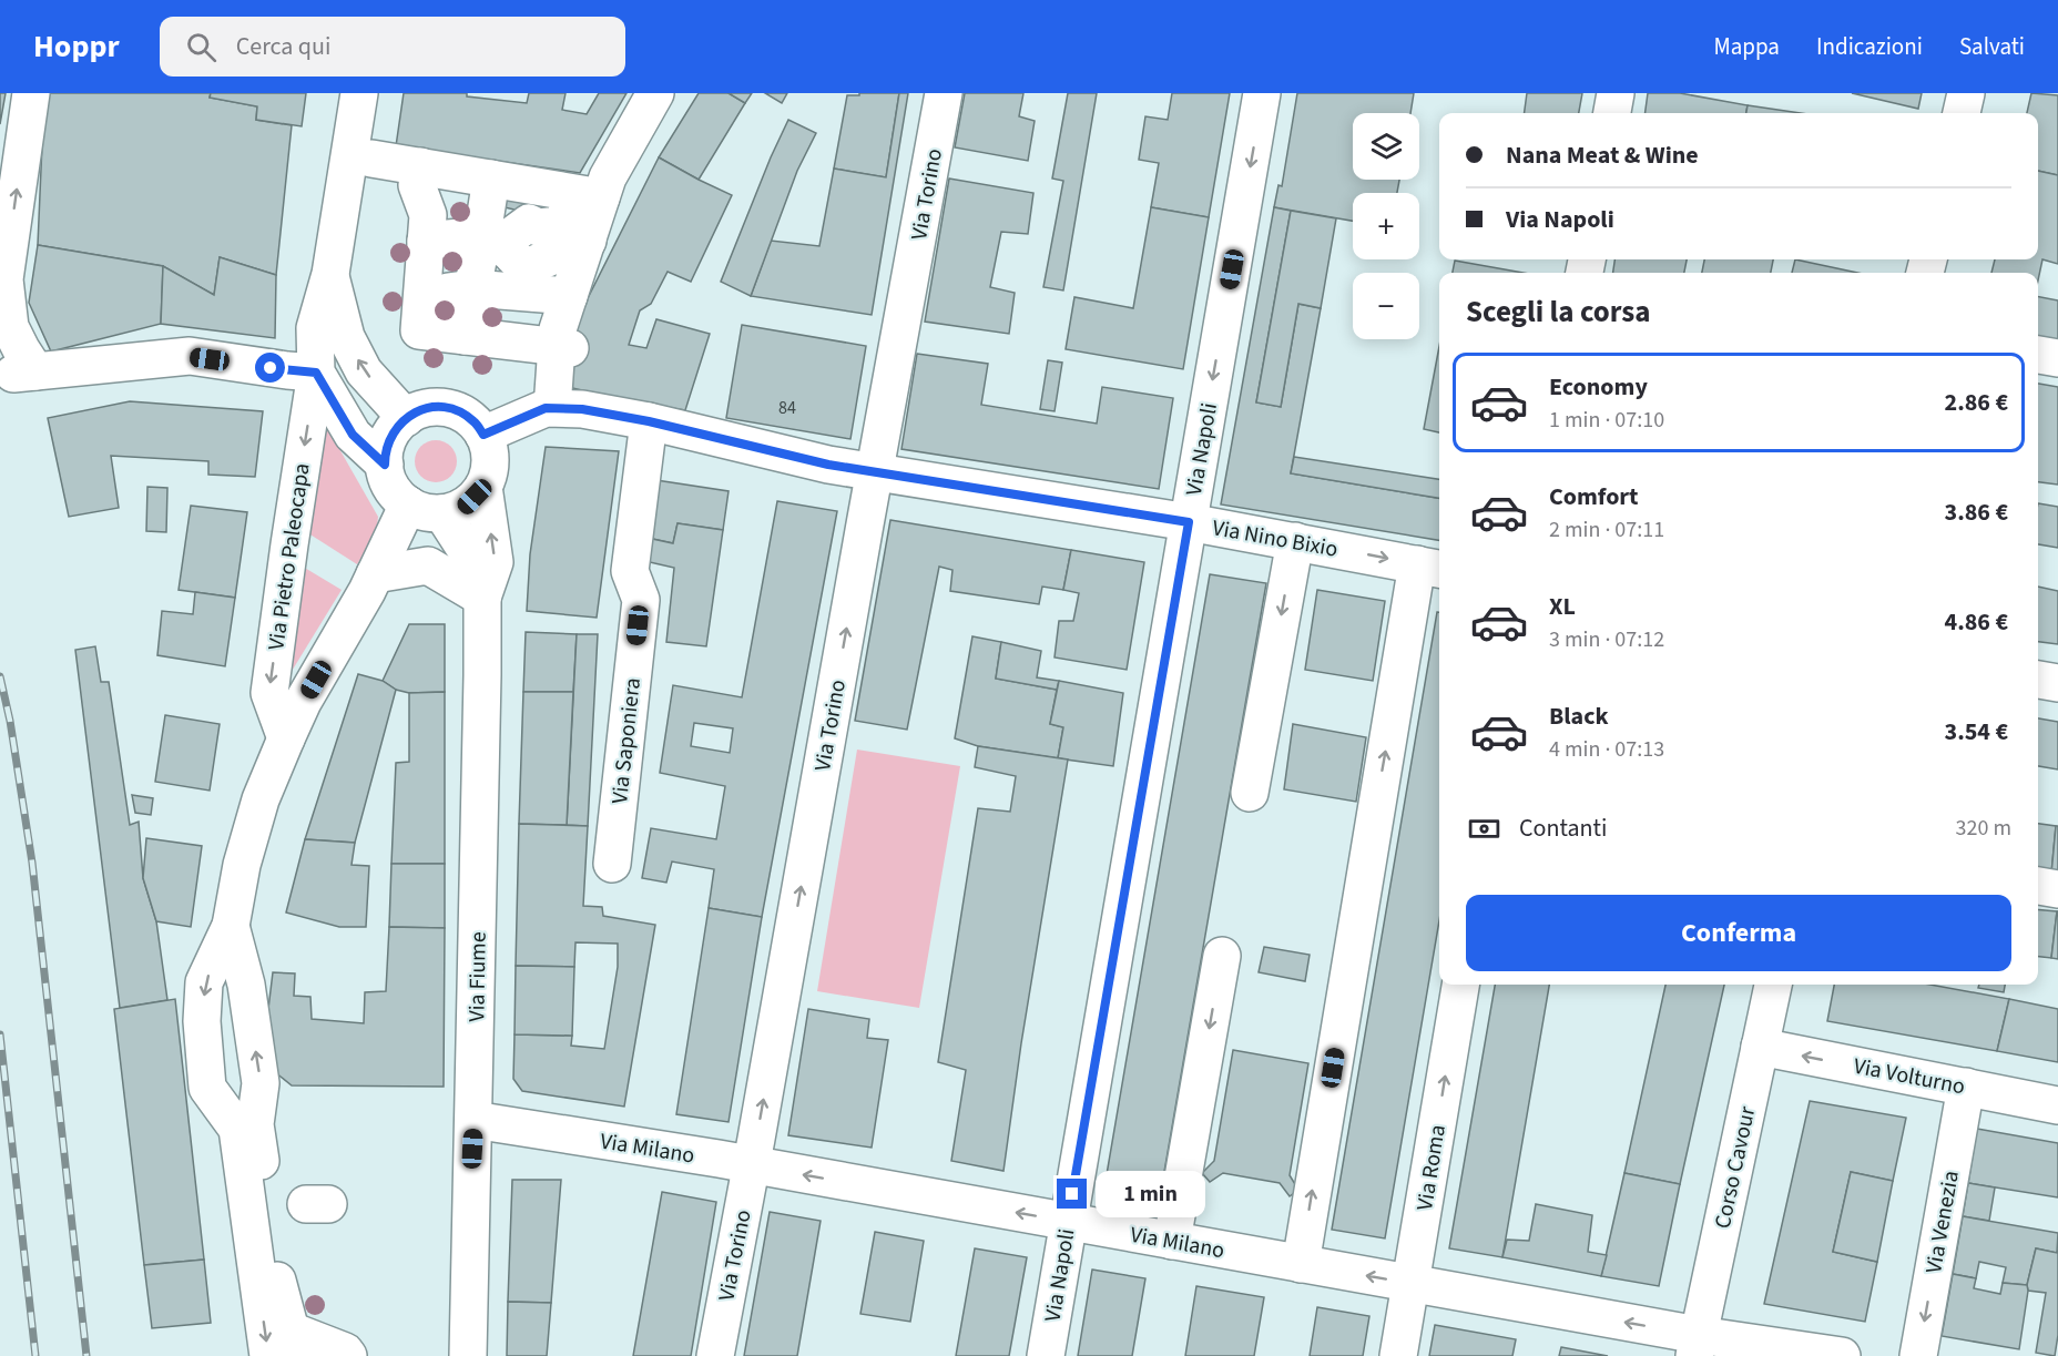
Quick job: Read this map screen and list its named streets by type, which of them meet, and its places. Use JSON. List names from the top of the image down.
{
  "streets": {
    "street": [
      "Via Torino",
      "Via Napoli",
      "Via Nino Bixio",
      "Via Pietro Paleocapa",
      "Via Saponiera",
      "Via Fiume",
      "Via Volturno",
      "Via Milano",
      "Via Roma",
      "Corso Cavour",
      "Via Venezia"
    ]
  },
  "crossings": [
    ["Via Torino", "Via Nino Bixio"],
    ["Via Torino", "Via Milano"],
    ["Via Napoli", "Via Nino Bixio"],
    ["Via Napoli", "Via Milano"],
    ["Via Nino Bixio", "Via Saponiera"],
    ["Via Nino Bixio", "Via Fiume"],
    ["Via Fiume", "Via Milano"],
    ["Via Volturno", "Corso Cavour"],
    ["Via Volturno", "Via Venezia"],
    ["Via Milano", "Via Roma"],
    ["Via Milano", "Corso Cavour"]
  ],
  "one_way": [
    "Via Torino",
    "Via Volturno",
    "Via Milano",
    "Via Venezia"
  ],
  "house_numbers": ["84"],
  "page": {
    "header": "Hoppr",
    "search": "Cerca qui",
    "nav": ["Mappa", "Indicazioni", "Salvati"],
    "map_buttons": ["+", "−"],
    "banner": ["Nana Meat & Wine", "Via Napoli"],
    "heading": "Scegli la corsa",
    "list": [
      {
        "name": "Economy",
        "note": "1 min · 07:10",
        "value": "2.86 €"
      },
      {
        "name": "Comfort",
        "note": "2 min · 07:11",
        "value": "3.86 €"
      },
      {
        "name": "XL",
        "note": "3 min · 07:12",
        "value": "4.86 €"
      },
      {
        "name": "Black",
        "note": "4 min · 07:13",
        "value": "3.54 €"
      }
    ],
    "pay": ["Contanti", "320 m"],
    "buttons": "Conferma",
    "bubble": "1 min"
  }
}
